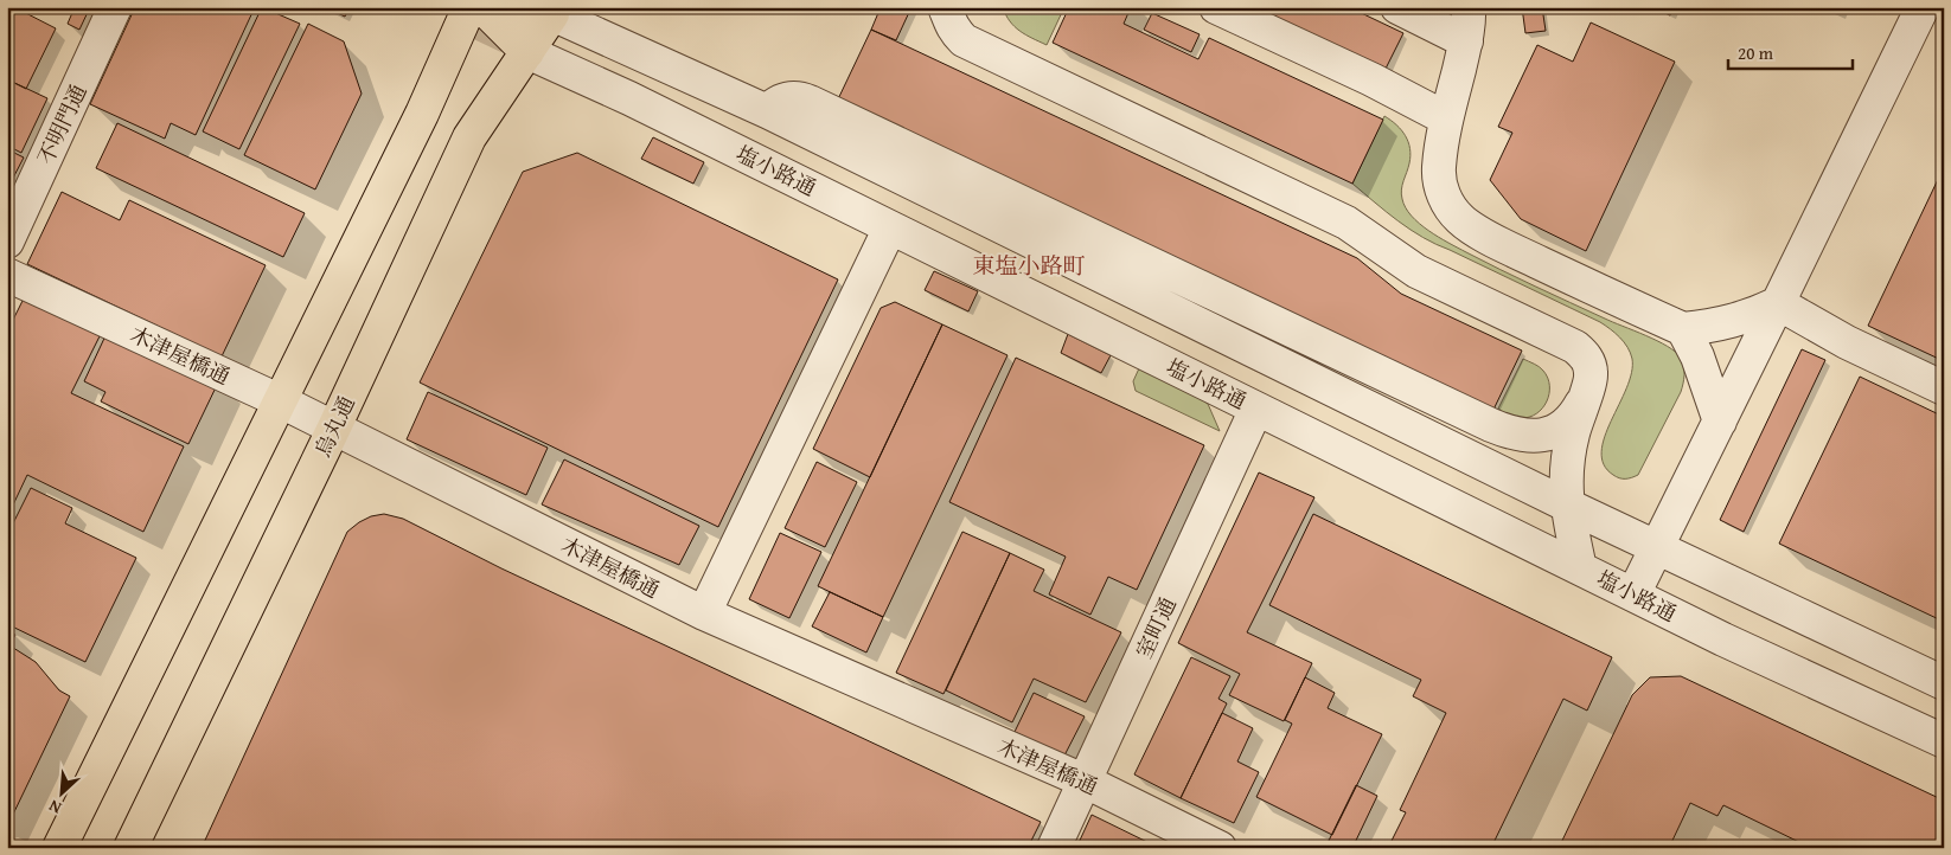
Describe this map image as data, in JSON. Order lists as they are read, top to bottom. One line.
{"streets":{"main road":["塩小路通","烏丸通"],"street":["不明門通","木津屋橋通","室町通"]},"crossings":[["塩小路通","烏丸通"],["塩小路通","室町通"],["木津屋橋通","烏丸通"],["木津屋橋通","室町通"]],"districts":["東塩小路町"],"scale_bar":"20 m","north":"bottom left"}
